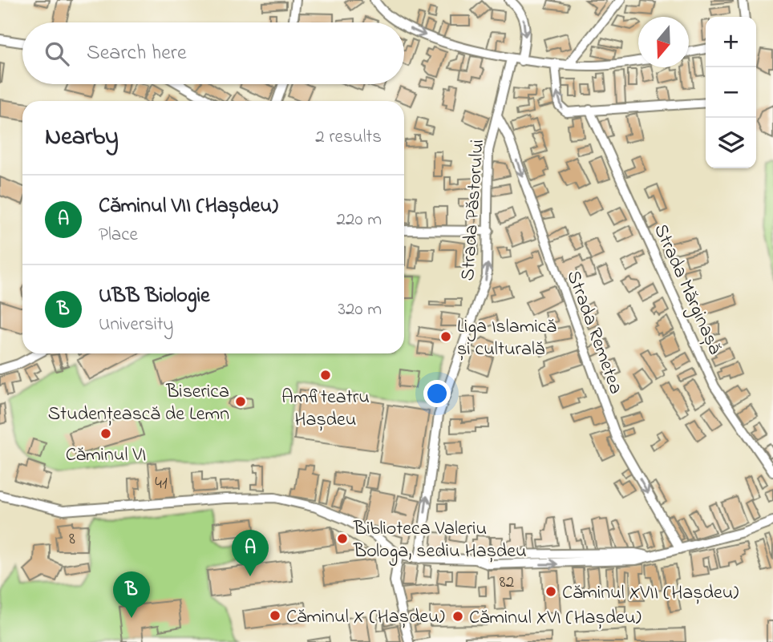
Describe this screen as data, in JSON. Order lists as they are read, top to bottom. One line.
{"streets":{"street":["Strada Păstorului","Strada Mărginașă","Strada Remetea"]},"crossings":[["Strada Păstorului","Strada Remetea"]],"one_way":["Strada Păstorului","Strada Remetea"],"places":["Liga Islamică și culturală","Amfiteatru Hașdeu","Biserica Studențească de Lemn","Căminul VI","Biblioteca Valeriu Bologa, sediu Hașdeu","Căminul XVII (Hașdeu)","Căminul X (Hașdeu)","Căminul XVI (Hașdeu)"],"house_numbers":["41","8","82"],"north":"bottom","page":{"map_buttons":["+","−"],"search":"Search here","heading":["Nearby","2 results"],"list":[{"mark":"A","name":"Căminul VII (Hașdeu)","note":"Place","value":"220 m"},{"mark":"B","name":"UBB Biologie","note":"University","value":"320 m"}],"pins":["A","B"]}}
